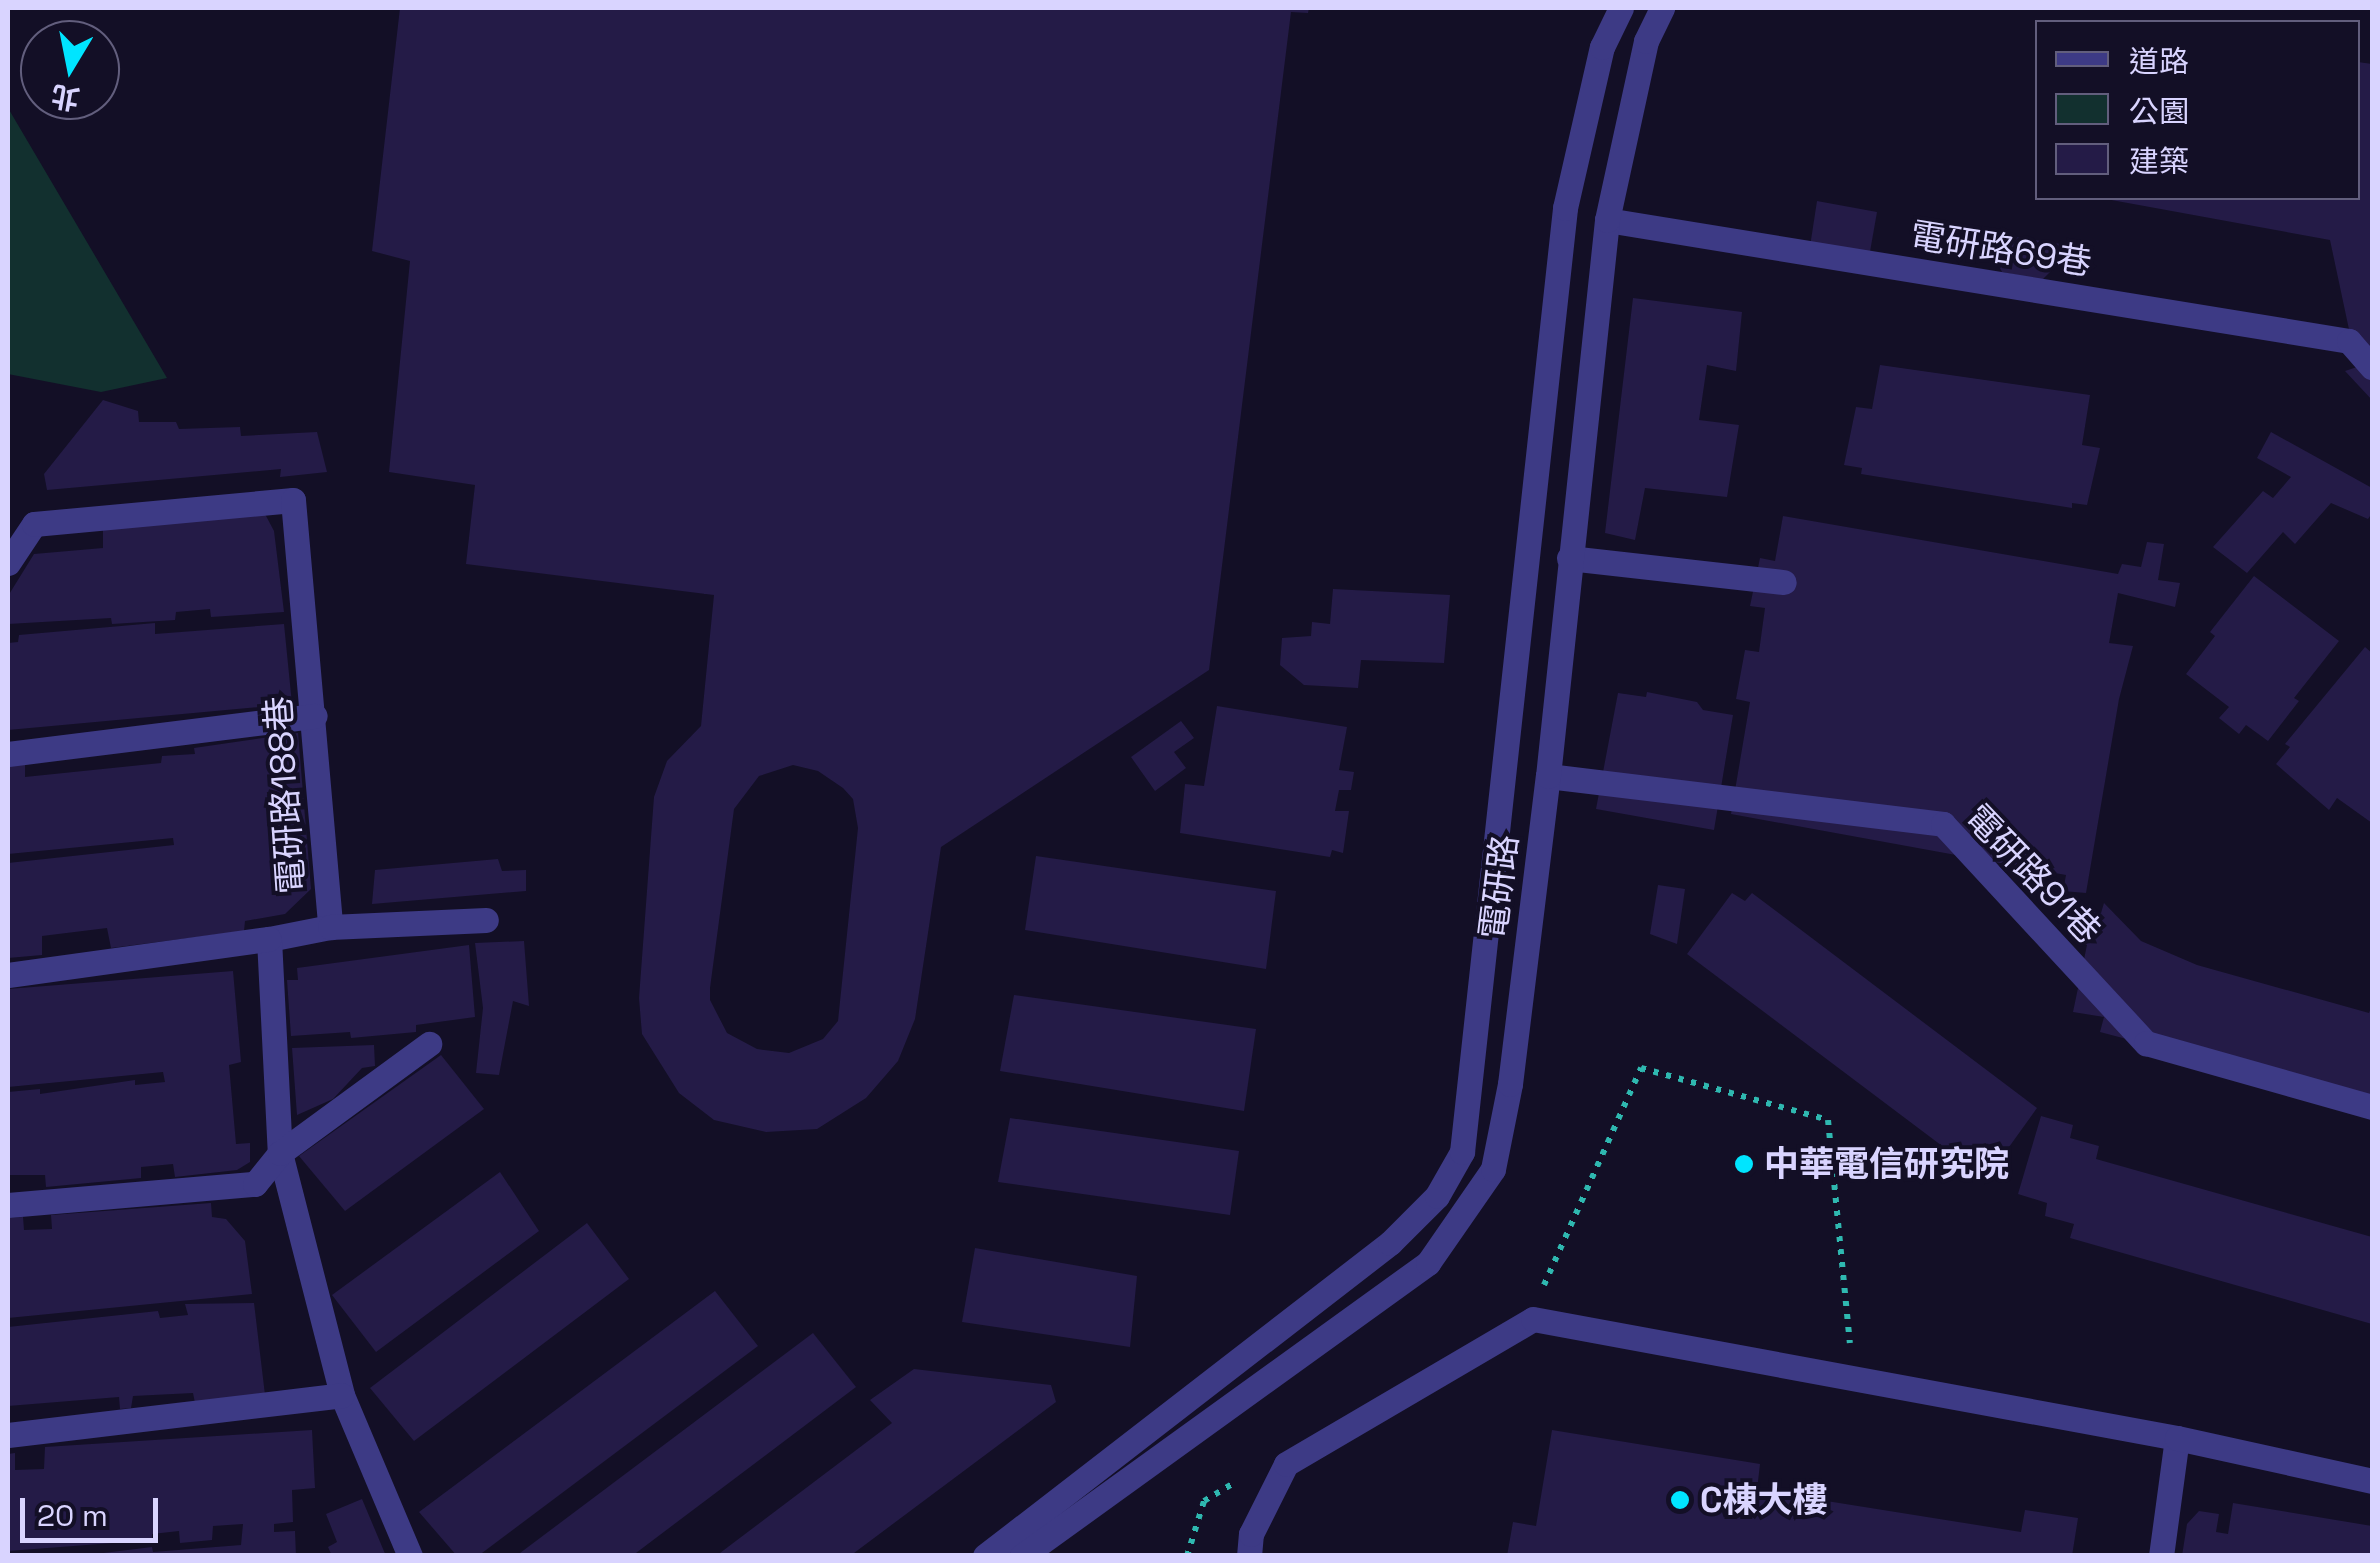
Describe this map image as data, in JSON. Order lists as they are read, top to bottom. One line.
{"streets":{"street":["電研路69巷","電研路188巷","電研路91巷","電研路"]},"crossings":[["電研路69巷","電研路"],["電研路91巷","電研路"]],"places":["中華電信研究院","C棟大樓"],"legend":["道路","公園","建築"],"scale_bar":"20 m","north":"bottom"}
